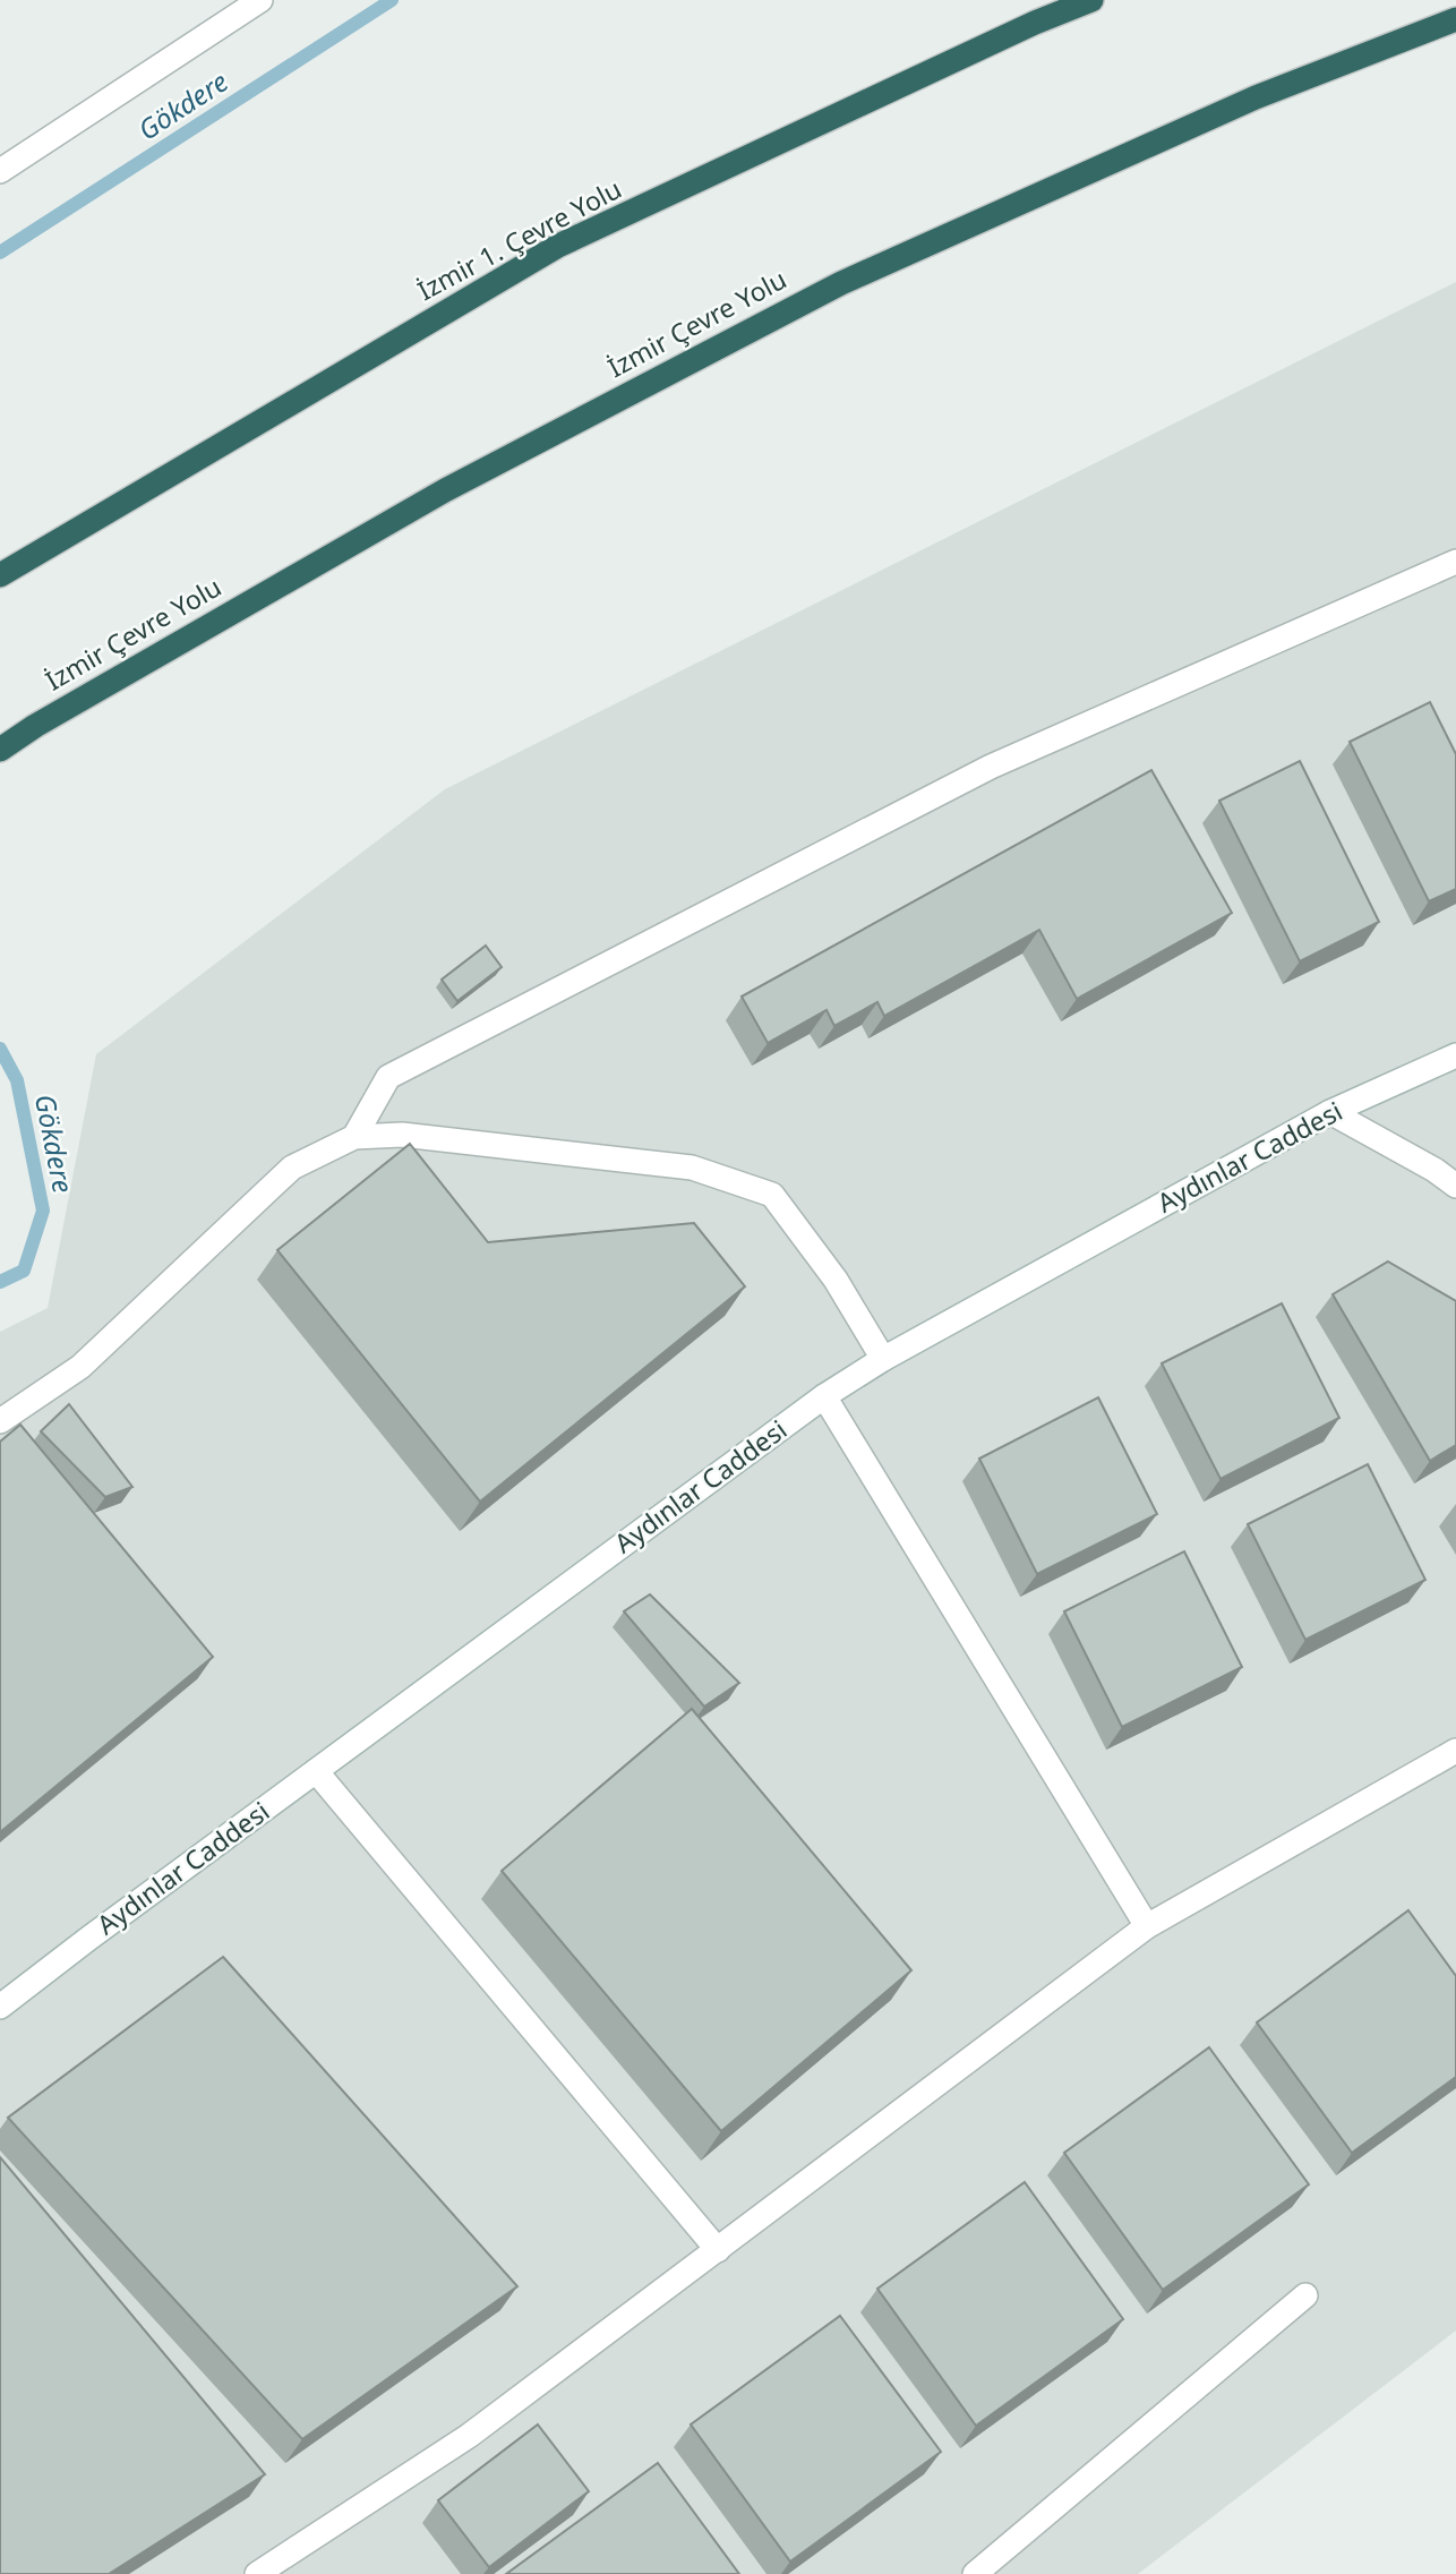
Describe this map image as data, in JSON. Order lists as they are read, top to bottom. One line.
{"streets":{"highway":["İzmir 1. Çevre Yolu","İzmir Çevre Yolu"],"street":["Aydınlar Caddesi"]},"water":["Gökdere"]}
